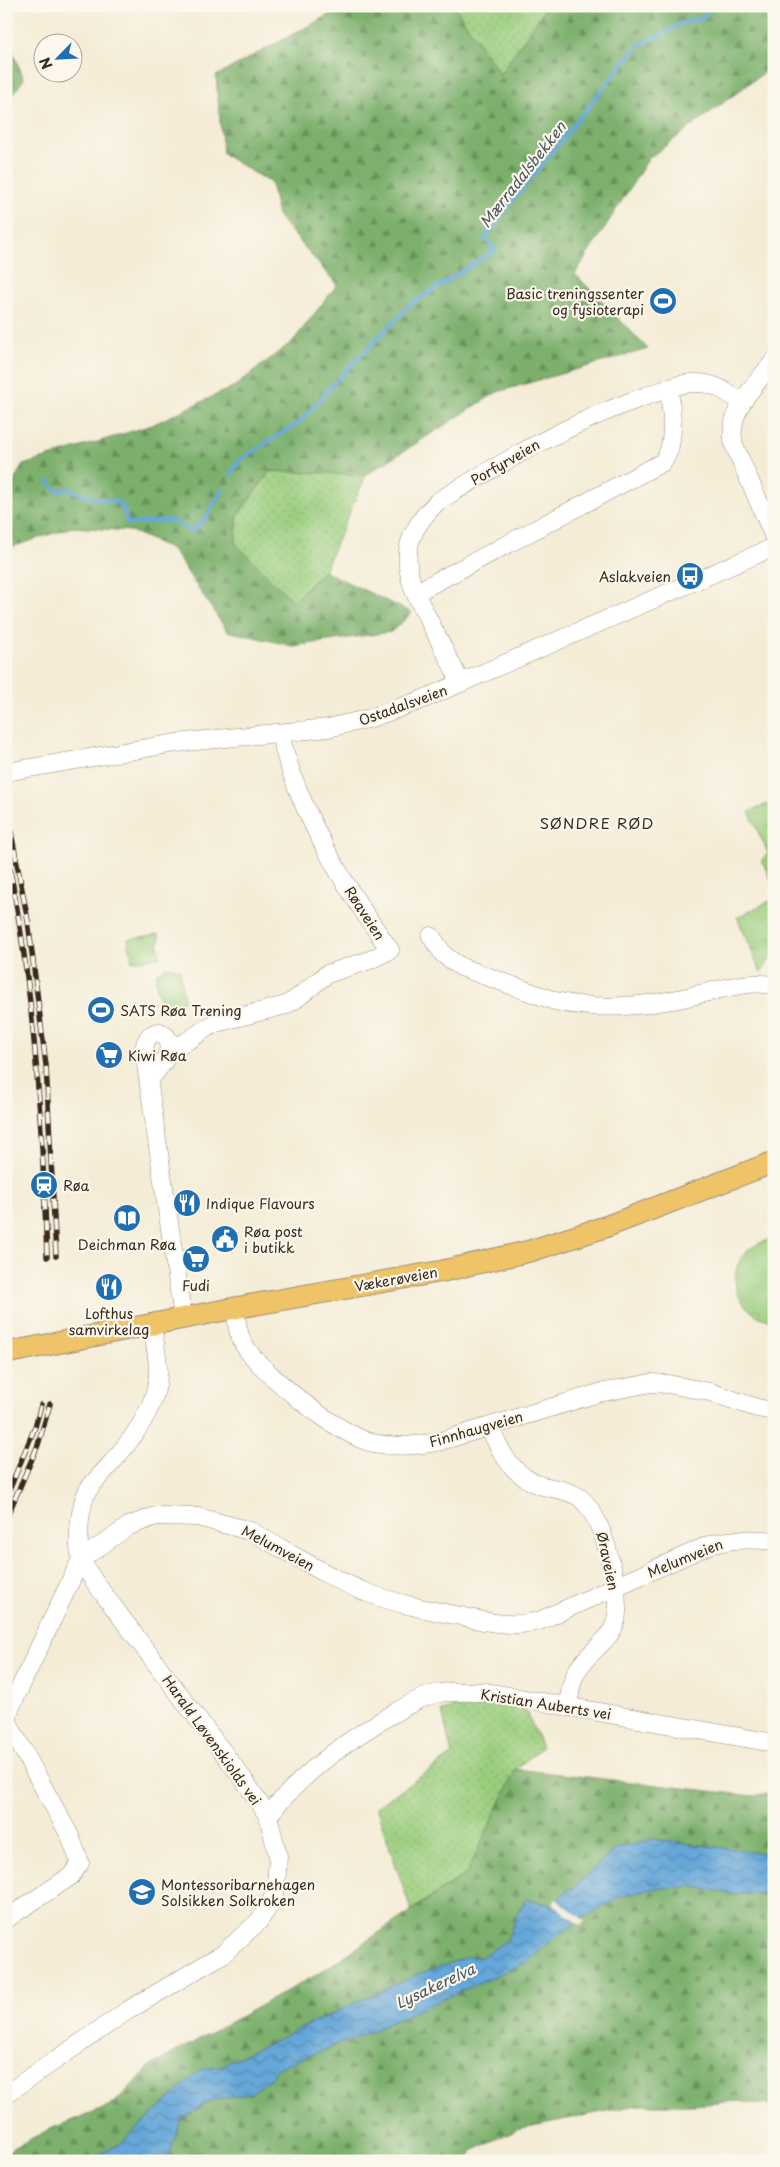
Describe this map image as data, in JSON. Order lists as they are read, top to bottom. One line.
{"streets":{"main road":["Vækerøveien"],"street":["Porfyrveien","Ostadalsveien","Røaveien","Finnhaugveien","Melumveien","Øraveien","Kristian Auberts vei","Harald Løvenskiolds vei"]},"crossings":[["Porfyrveien","Ostadalsveien"],["Ostadalsveien","Røaveien"],["Vækerøveien","Finnhaugveien"],["Vækerøveien","Harald Løvenskiolds vei"],["Finnhaugveien","Øraveien"],["Melumveien","Øraveien"],["Melumveien","Harald Løvenskiolds vei"],["Øraveien","Kristian Auberts vei"],["Kristian Auberts vei","Harald Løvenskiolds vei"]],"districts":["SØNDRE RØD"],"water":["Mærradalsbekken","Lysakerelva"],"places":{"sports":["Basic treningssenter og fysioterapi","SATS Røa Trening"],"bus stop":["Aslakveien"],"supermarket":["Kiwi Røa","Fudi"],"station":["Røa"],"restaurant":["Indique Flavours","Lofthus samvirkelag"],"library":["Deichman Røa"],"public building":["Røa post i butikk"],"school or university":["Montessoribarnehagen Solsikken Solkroken"]},"north":"bottom left"}
